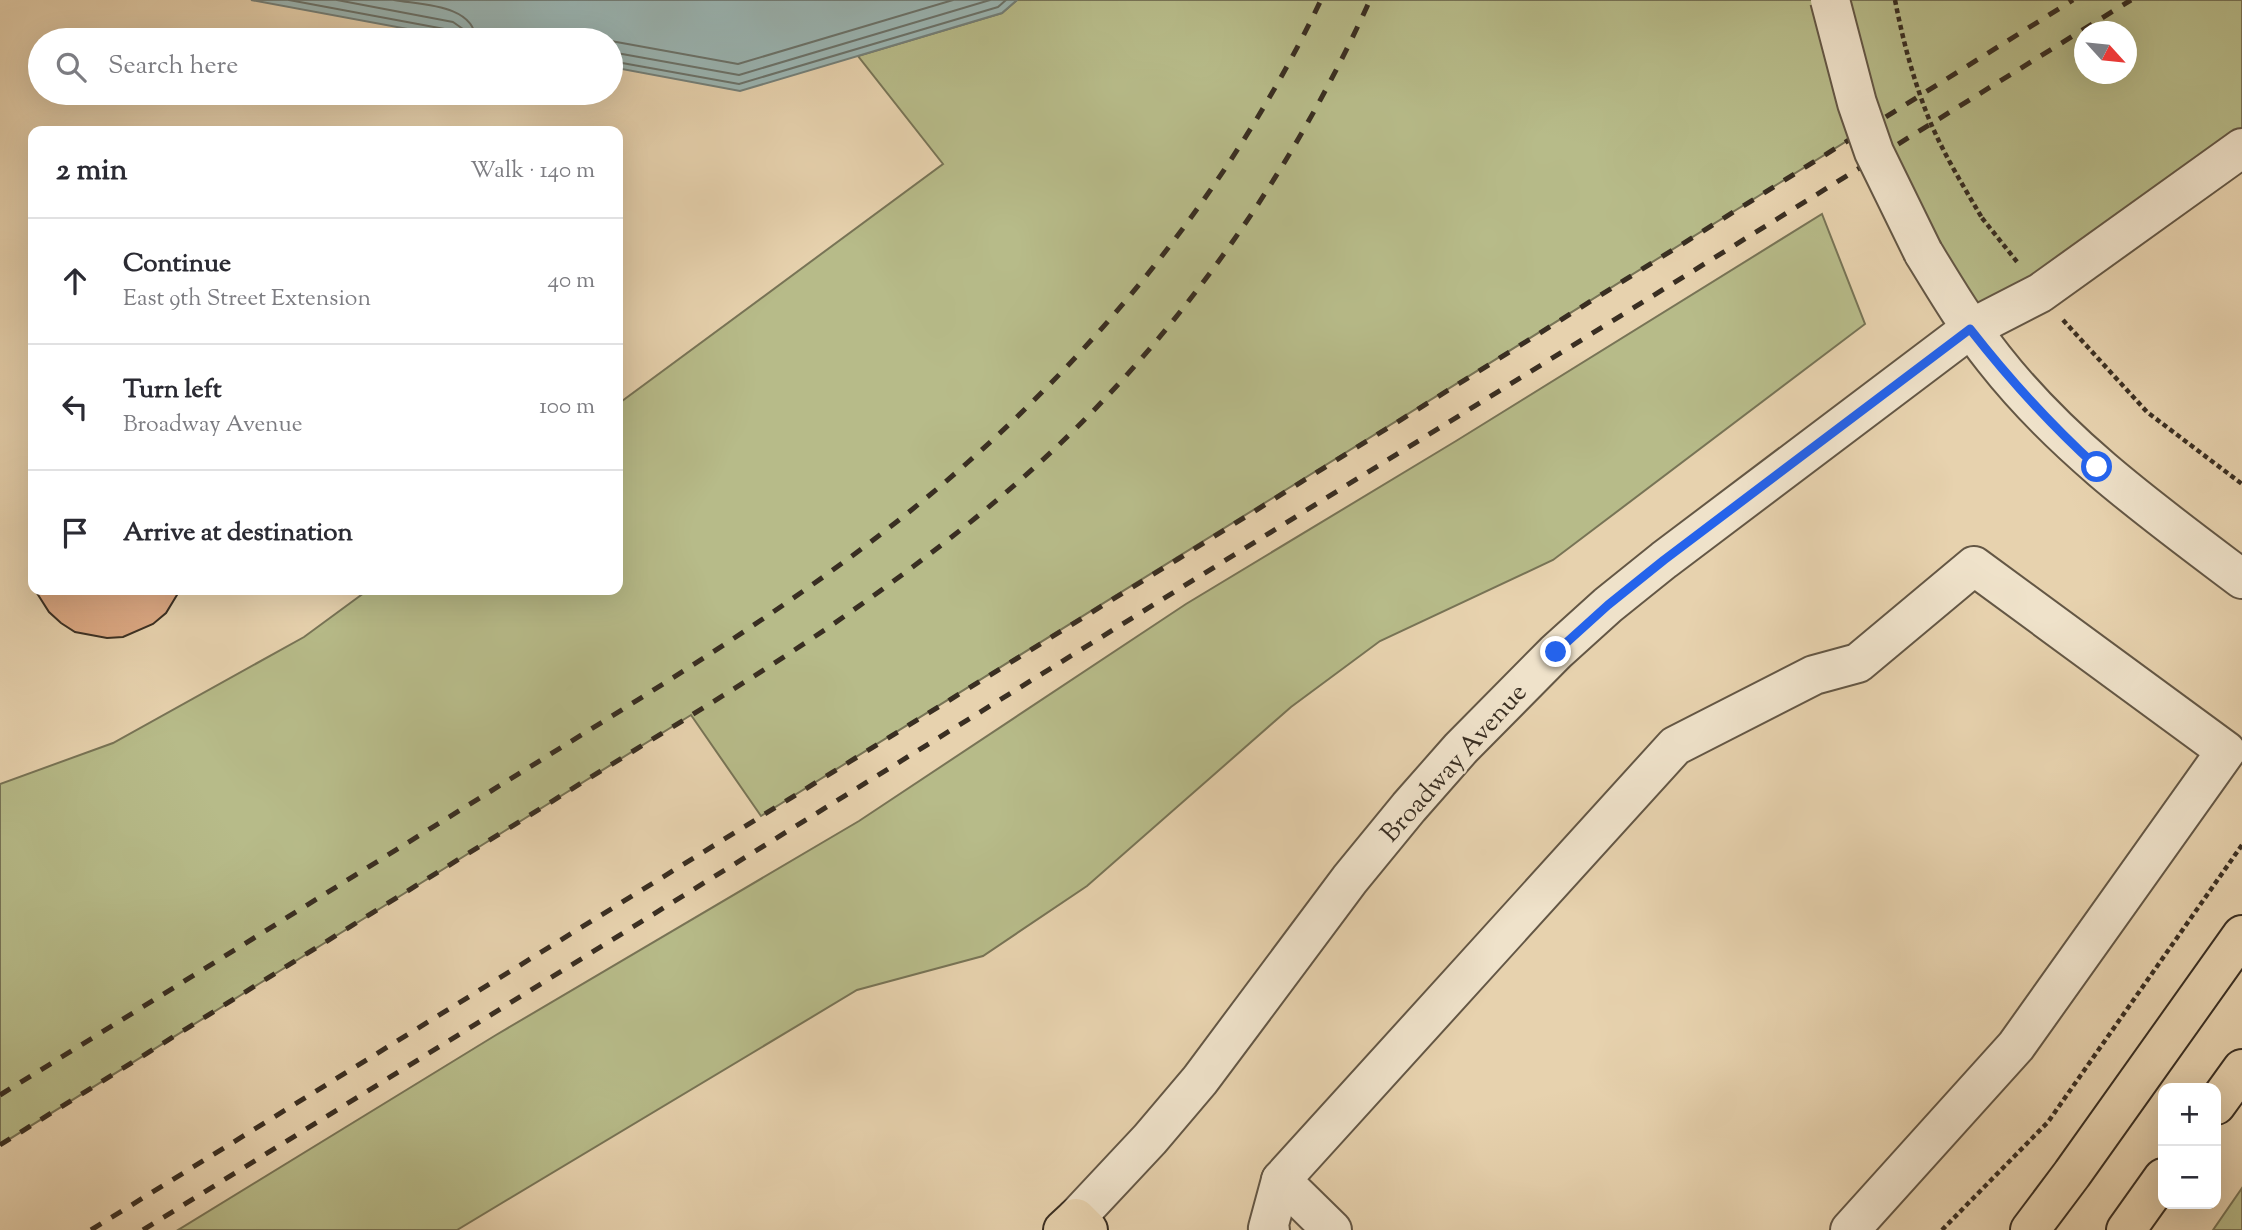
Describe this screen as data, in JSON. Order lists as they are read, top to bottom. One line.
{"streets":{"street":["Broadway Avenue"]},"north":"bottom right","page":{"search":"Search here","heading":["2 min","Walk · 140 m"],"list":[["Continue","East 9th Street Extension","40 m"],["Turn left","Broadway Avenue","100 m"],"Arrive at destination"],"map_buttons":["+","−"]}}
